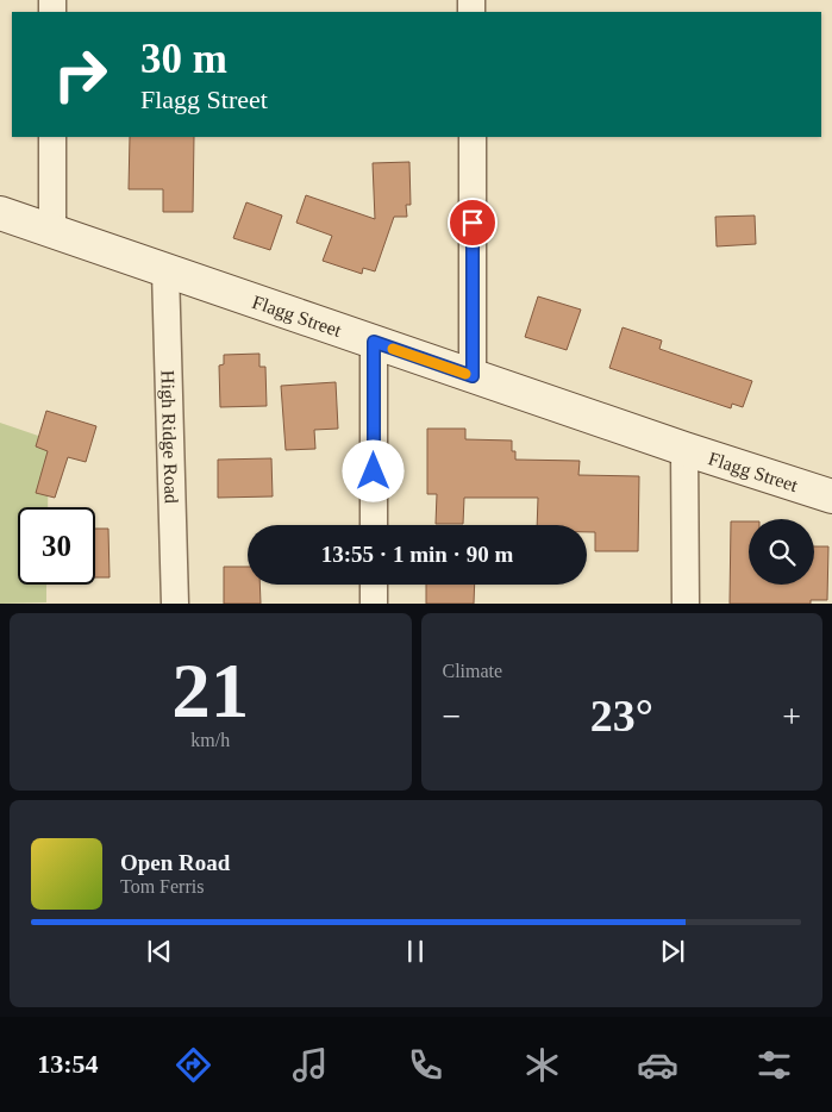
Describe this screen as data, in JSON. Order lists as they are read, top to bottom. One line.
{"streets":{"street":["Flagg Street","High Ridge Road"]},"crossings":[["Flagg Street","High Ridge Road"]],"page":{"turn":["30 m","Flagg Street"],"limit":"30","trip":"13:55 · 1 min · 90 m","tile":[["21","km/h"],"Climate"],"heat":["−","23°","+"],"song":["Open Road","Tom Ferris"],"tabs":"13:54"}}
